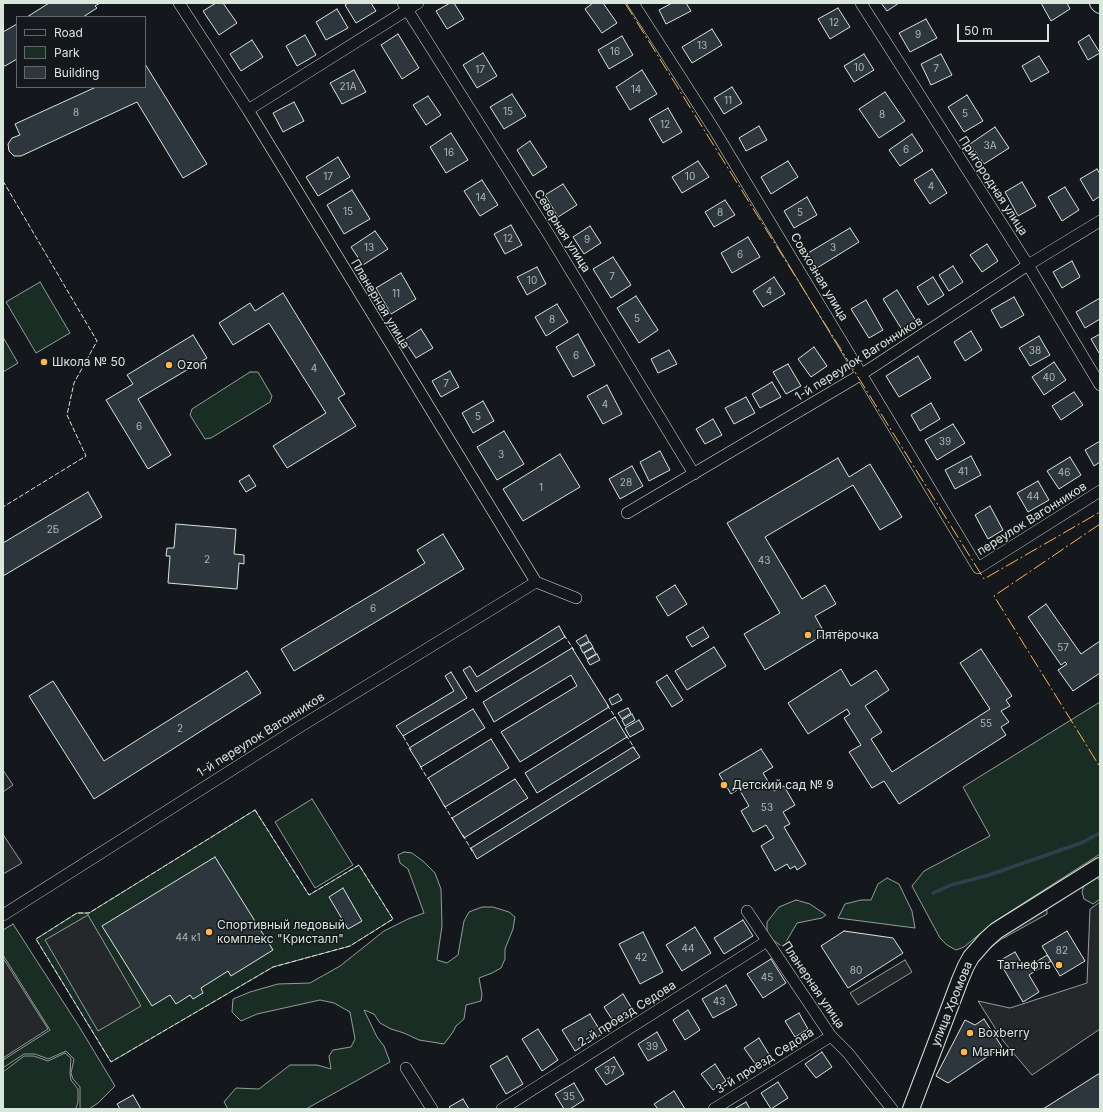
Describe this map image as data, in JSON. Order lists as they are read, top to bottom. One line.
{"streets":{"main road":["улица Хромова"],"street":["Пригородная улица","Северная улица","Совхозная улица","Планерная улица","1-й переулок Вагонников","переулок Вагонников","2-й проезд Седова","3-й проезд Седова"]},"crossings":[["Пригородная улица","1-й переулок Вагонников"],["Северная улица","1-й переулок Вагонников"],["Совхозная улица","1-й переулок Вагонников"],["Совхозная улица","переулок Вагонников"],["Планерная улица","1-й переулок Вагонников"],["Планерная улица","2-й проезд Седова"],["Планерная улица","3-й проезд Седова"]],"places":["Школа № 50","Ozon","Пятёрочка","Детский сад № 9","Спортивный ледовый комплекс \"Кристалл\"","Татнефть","Boxberry","Магнит"],"house_numbers":["12","9","13","16","10","7","17","21А","14","11","15","8","5","8","12","3А","6","16","17","10","4","14","15","8","5","12","9","13","3","6","7","10","4","11","5","8","38","6","4","40","7","4","5","6","39","3","41","46","28","1","44","2Б","2","43","6","57","55","2","53","44 к1","44","82","42","80","45","43","39","37","35"],"legend":["Road","Park","Building"],"scale_bar":"50 m"}
